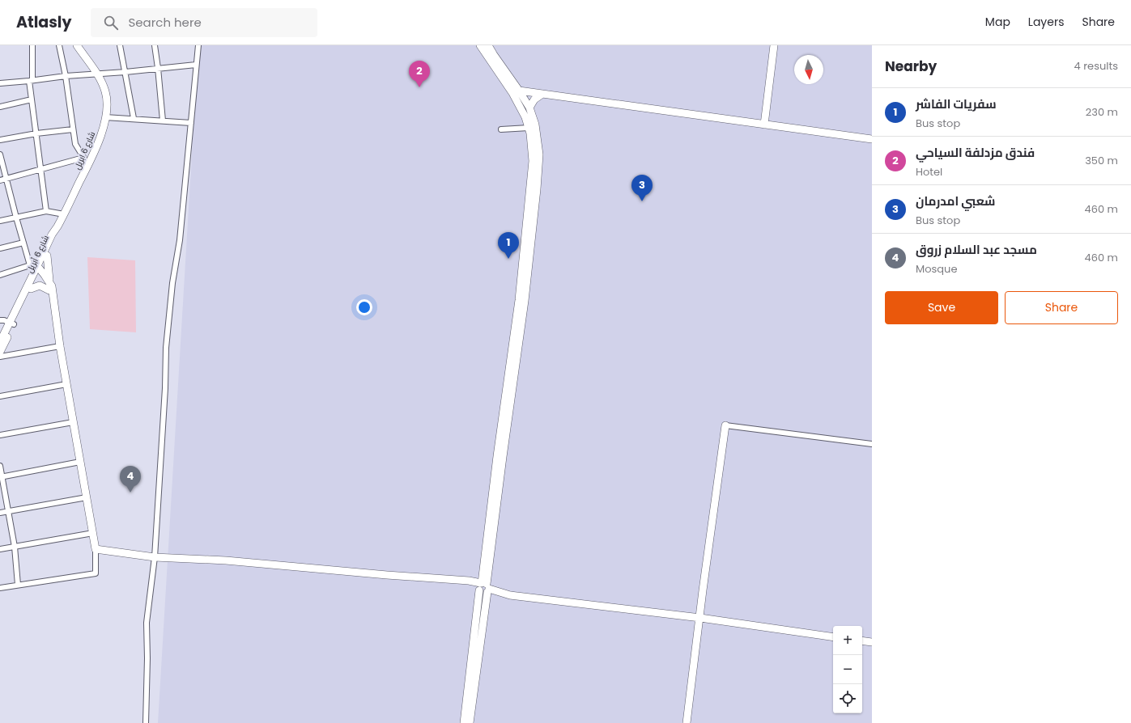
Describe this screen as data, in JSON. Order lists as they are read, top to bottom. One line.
{"streets":{"street":["شارع 6 ابريل","شارع 6 أبريل"]},"crossings":[["شارع 6 ابريل","شارع 6 أبريل"]],"north":"bottom","page":{"header":"Atlasly","search":"Search here","nav":["Map","Layers","Share"],"heading":["Nearby","4 results"],"pins":["2","3","1","4"],"list":[{"mark":"1","name":"سفريات الفاشر","note":"Bus stop","value":"230 m"},{"mark":"2","name":"فندق مزدلفة السياحي","note":"Hotel","value":"350 m"},{"mark":"3","name":"شعبي امدرمان","note":"Bus stop","value":"460 m"},{"mark":"4","name":"مسجد عبد السلام زروق","note":"Mosque","value":"460 m"}],"buttons":["Save","Share"],"map_buttons":["+","−"]}}
